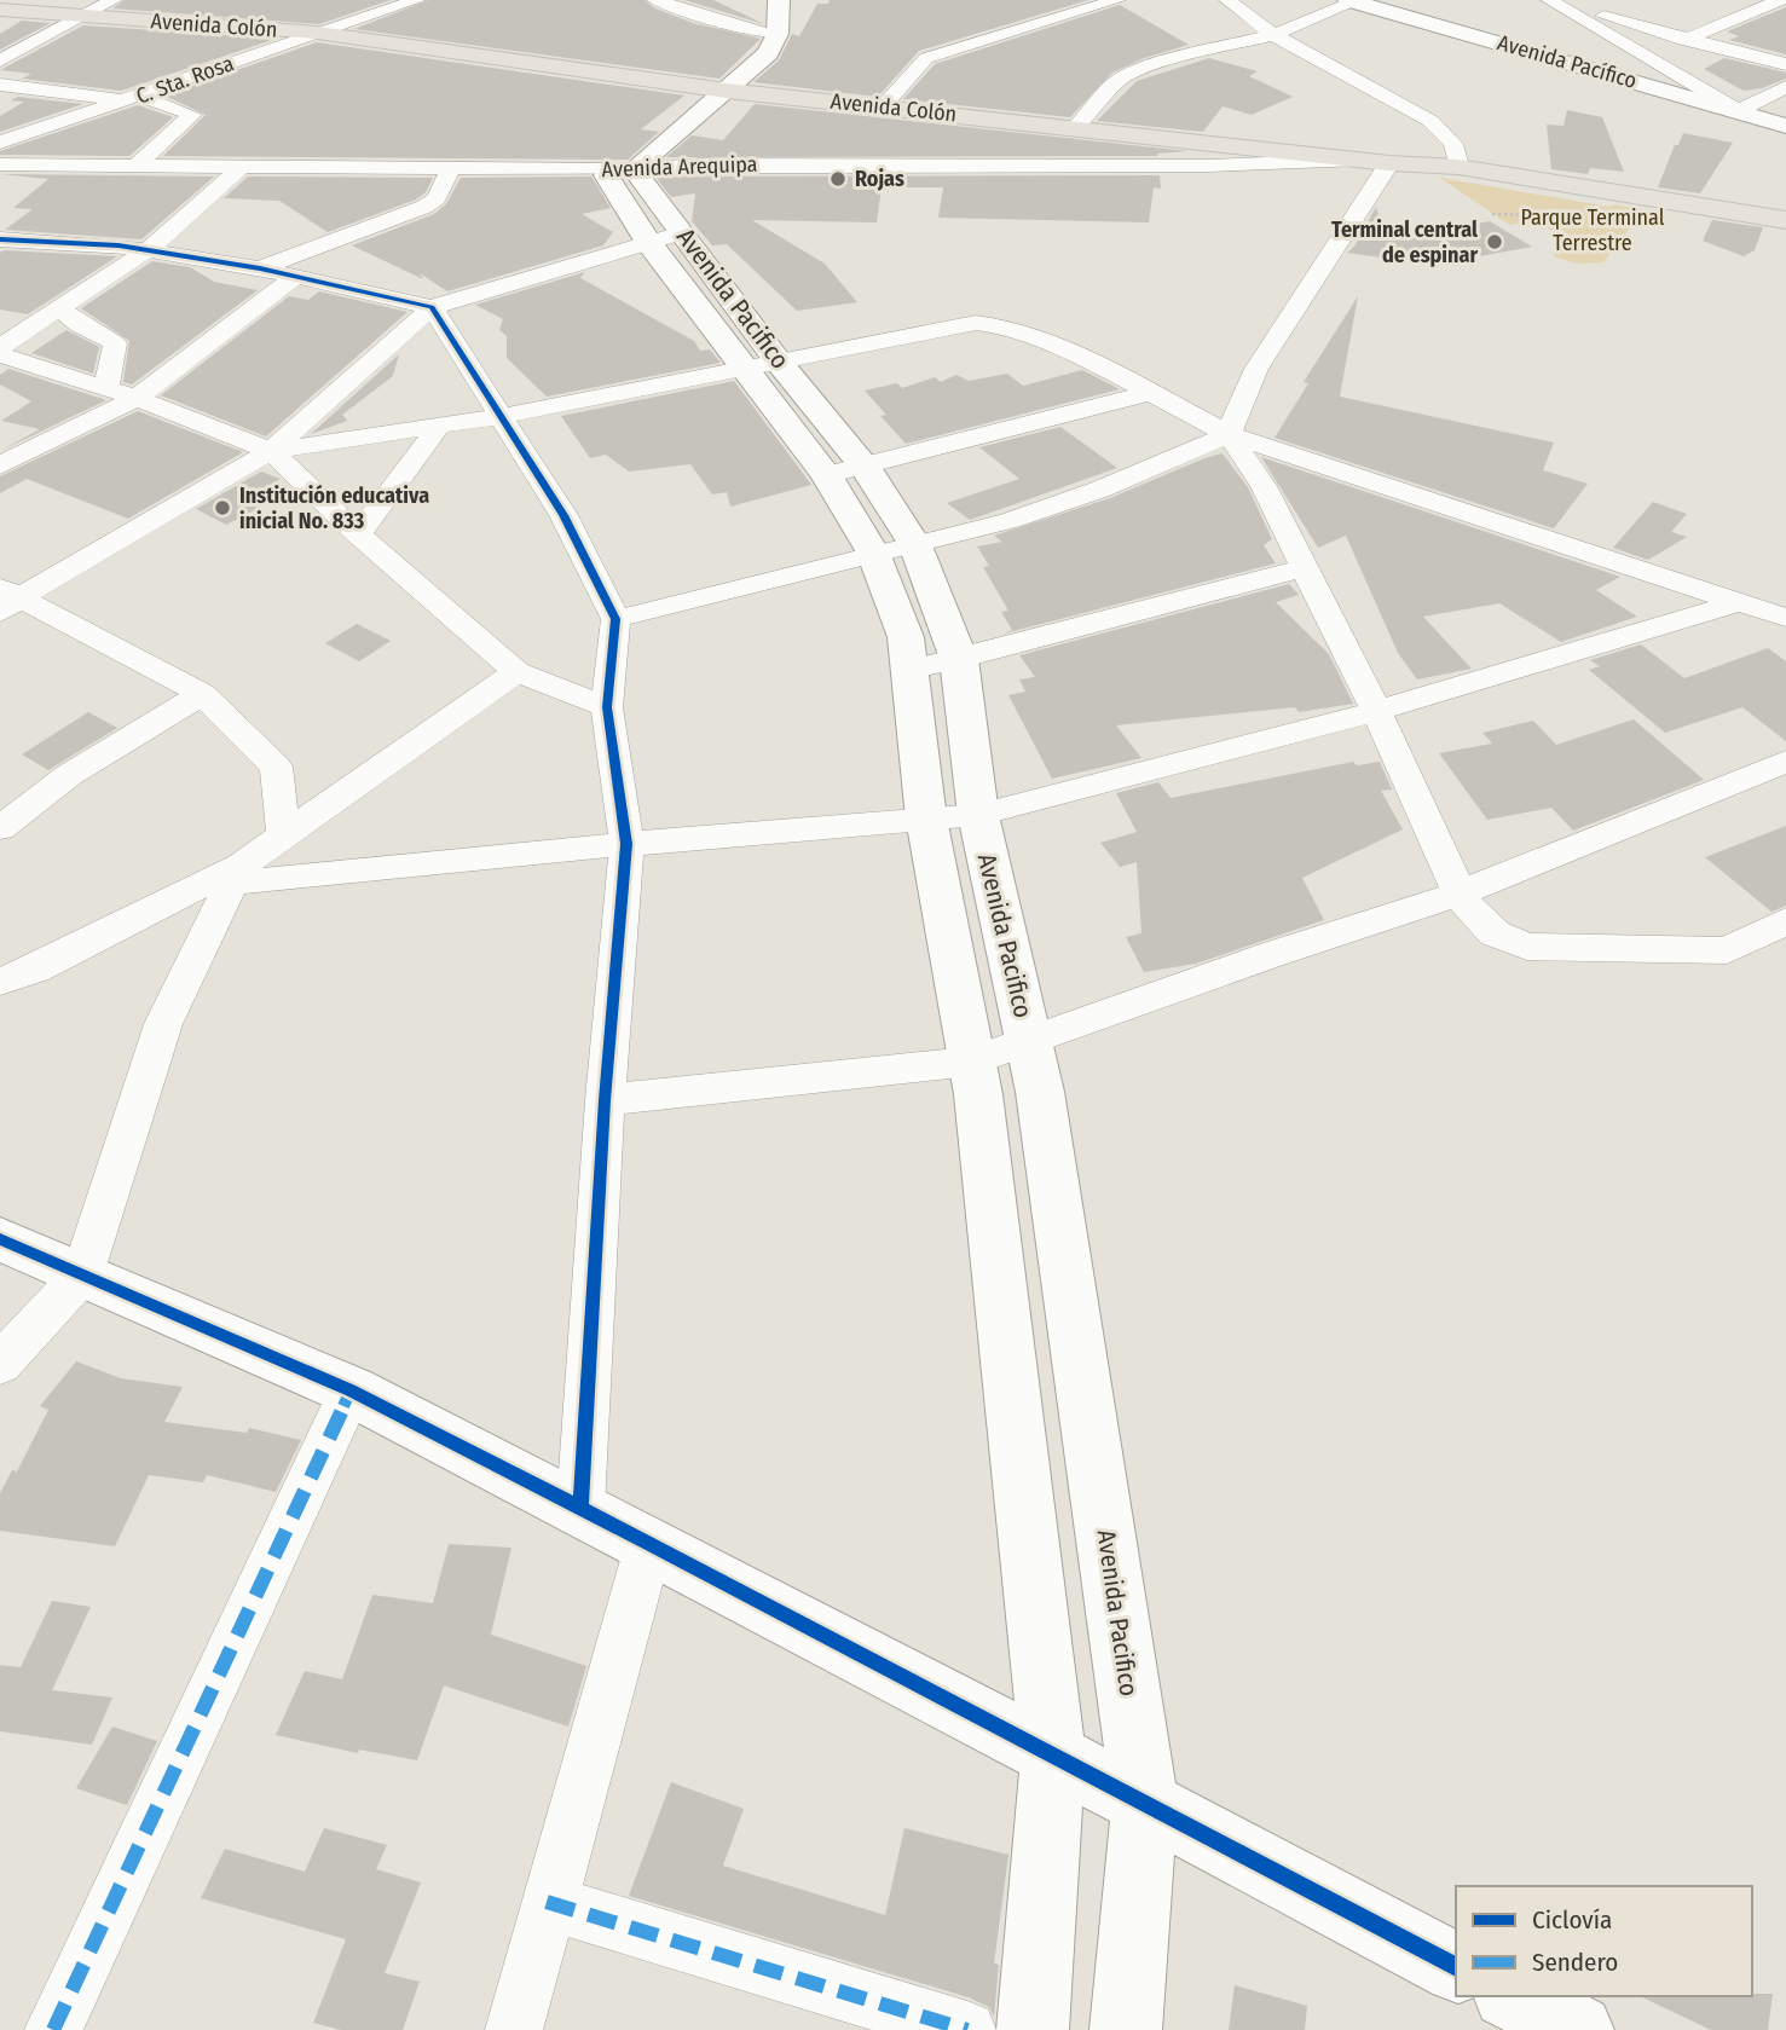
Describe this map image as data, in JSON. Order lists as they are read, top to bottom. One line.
{"streets":{"main road":["Avenida Colón","Avenida Pacífico","Avenida Pacifico"],"street":["C. Sta. Rosa","Avenida Arequipa"]},"crossings":[["Avenida Colón","C. Sta. Rosa"],["Avenida Colón","Avenida Arequipa"],["Avenida Arequipa","Avenida Pacifico"]],"parks":["Parque Terminal Terrestre"],"places":["Rojas","Terminal central de espinar","Institución educativa inicial No. 833"],"legend":["Ciclovía","Sendero"]}
